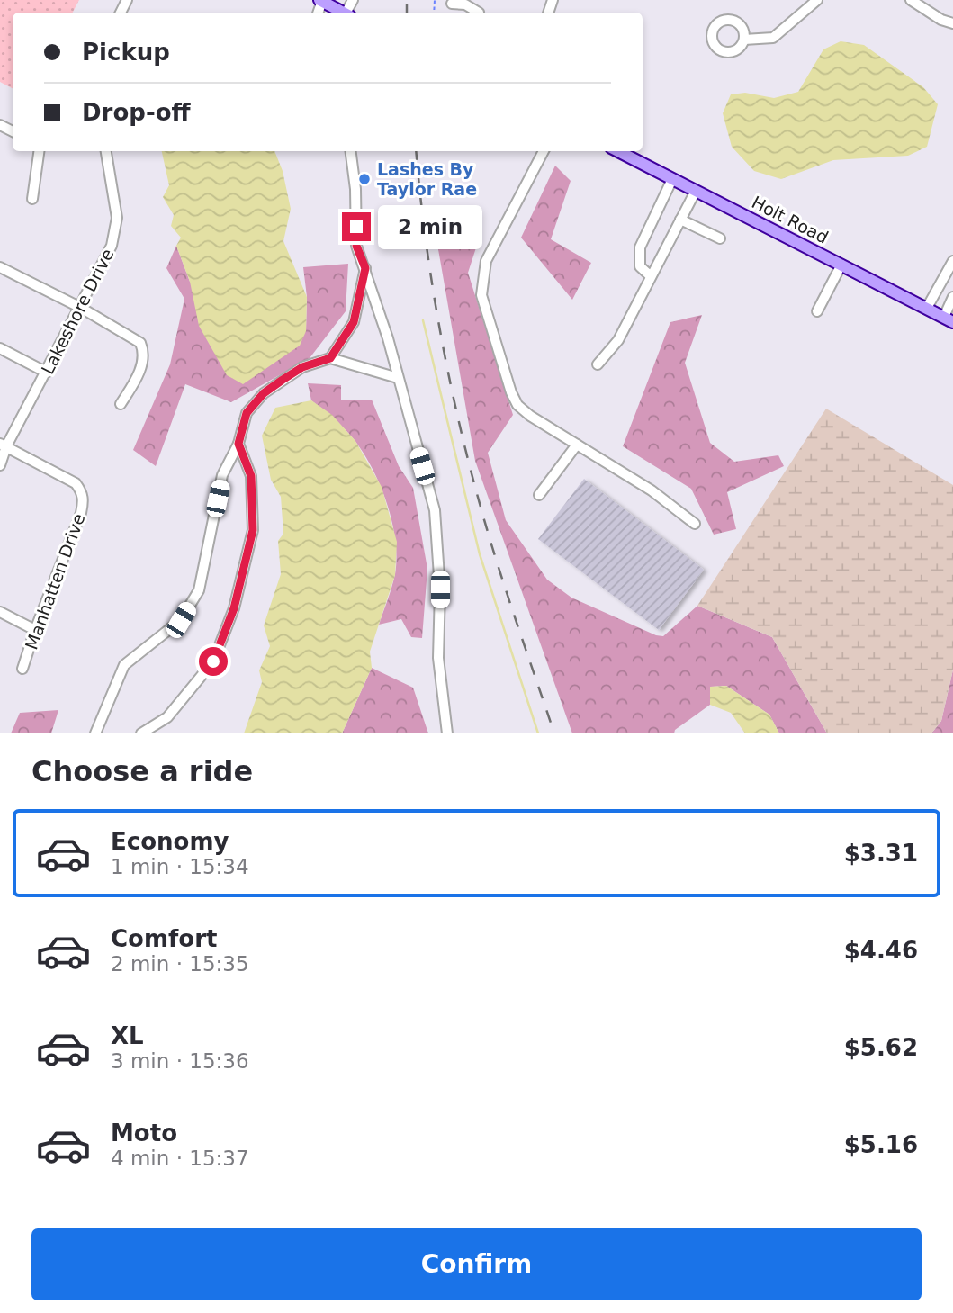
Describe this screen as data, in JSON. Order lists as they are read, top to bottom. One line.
{"streets":{"main road":["Holt Road"],"street":["Lakeshore Drive","Manhatten Drive"]},"crossings":[["Lakeshore Drive","Manhatten Drive"]],"places":["Lashes By Taylor Rae"],"page":{"banner":["Pickup","Drop-off"],"bubble":"2 min","heading":"Choose a ride","list":[{"name":"Economy","note":"1 min · 15:34","value":"$3.31"},{"name":"Comfort","note":"2 min · 15:35","value":"$4.46"},{"name":"XL","note":"3 min · 15:36","value":"$5.62"},{"name":"Moto","note":"4 min · 15:37","value":"$5.16"}],"buttons":"Confirm"}}
